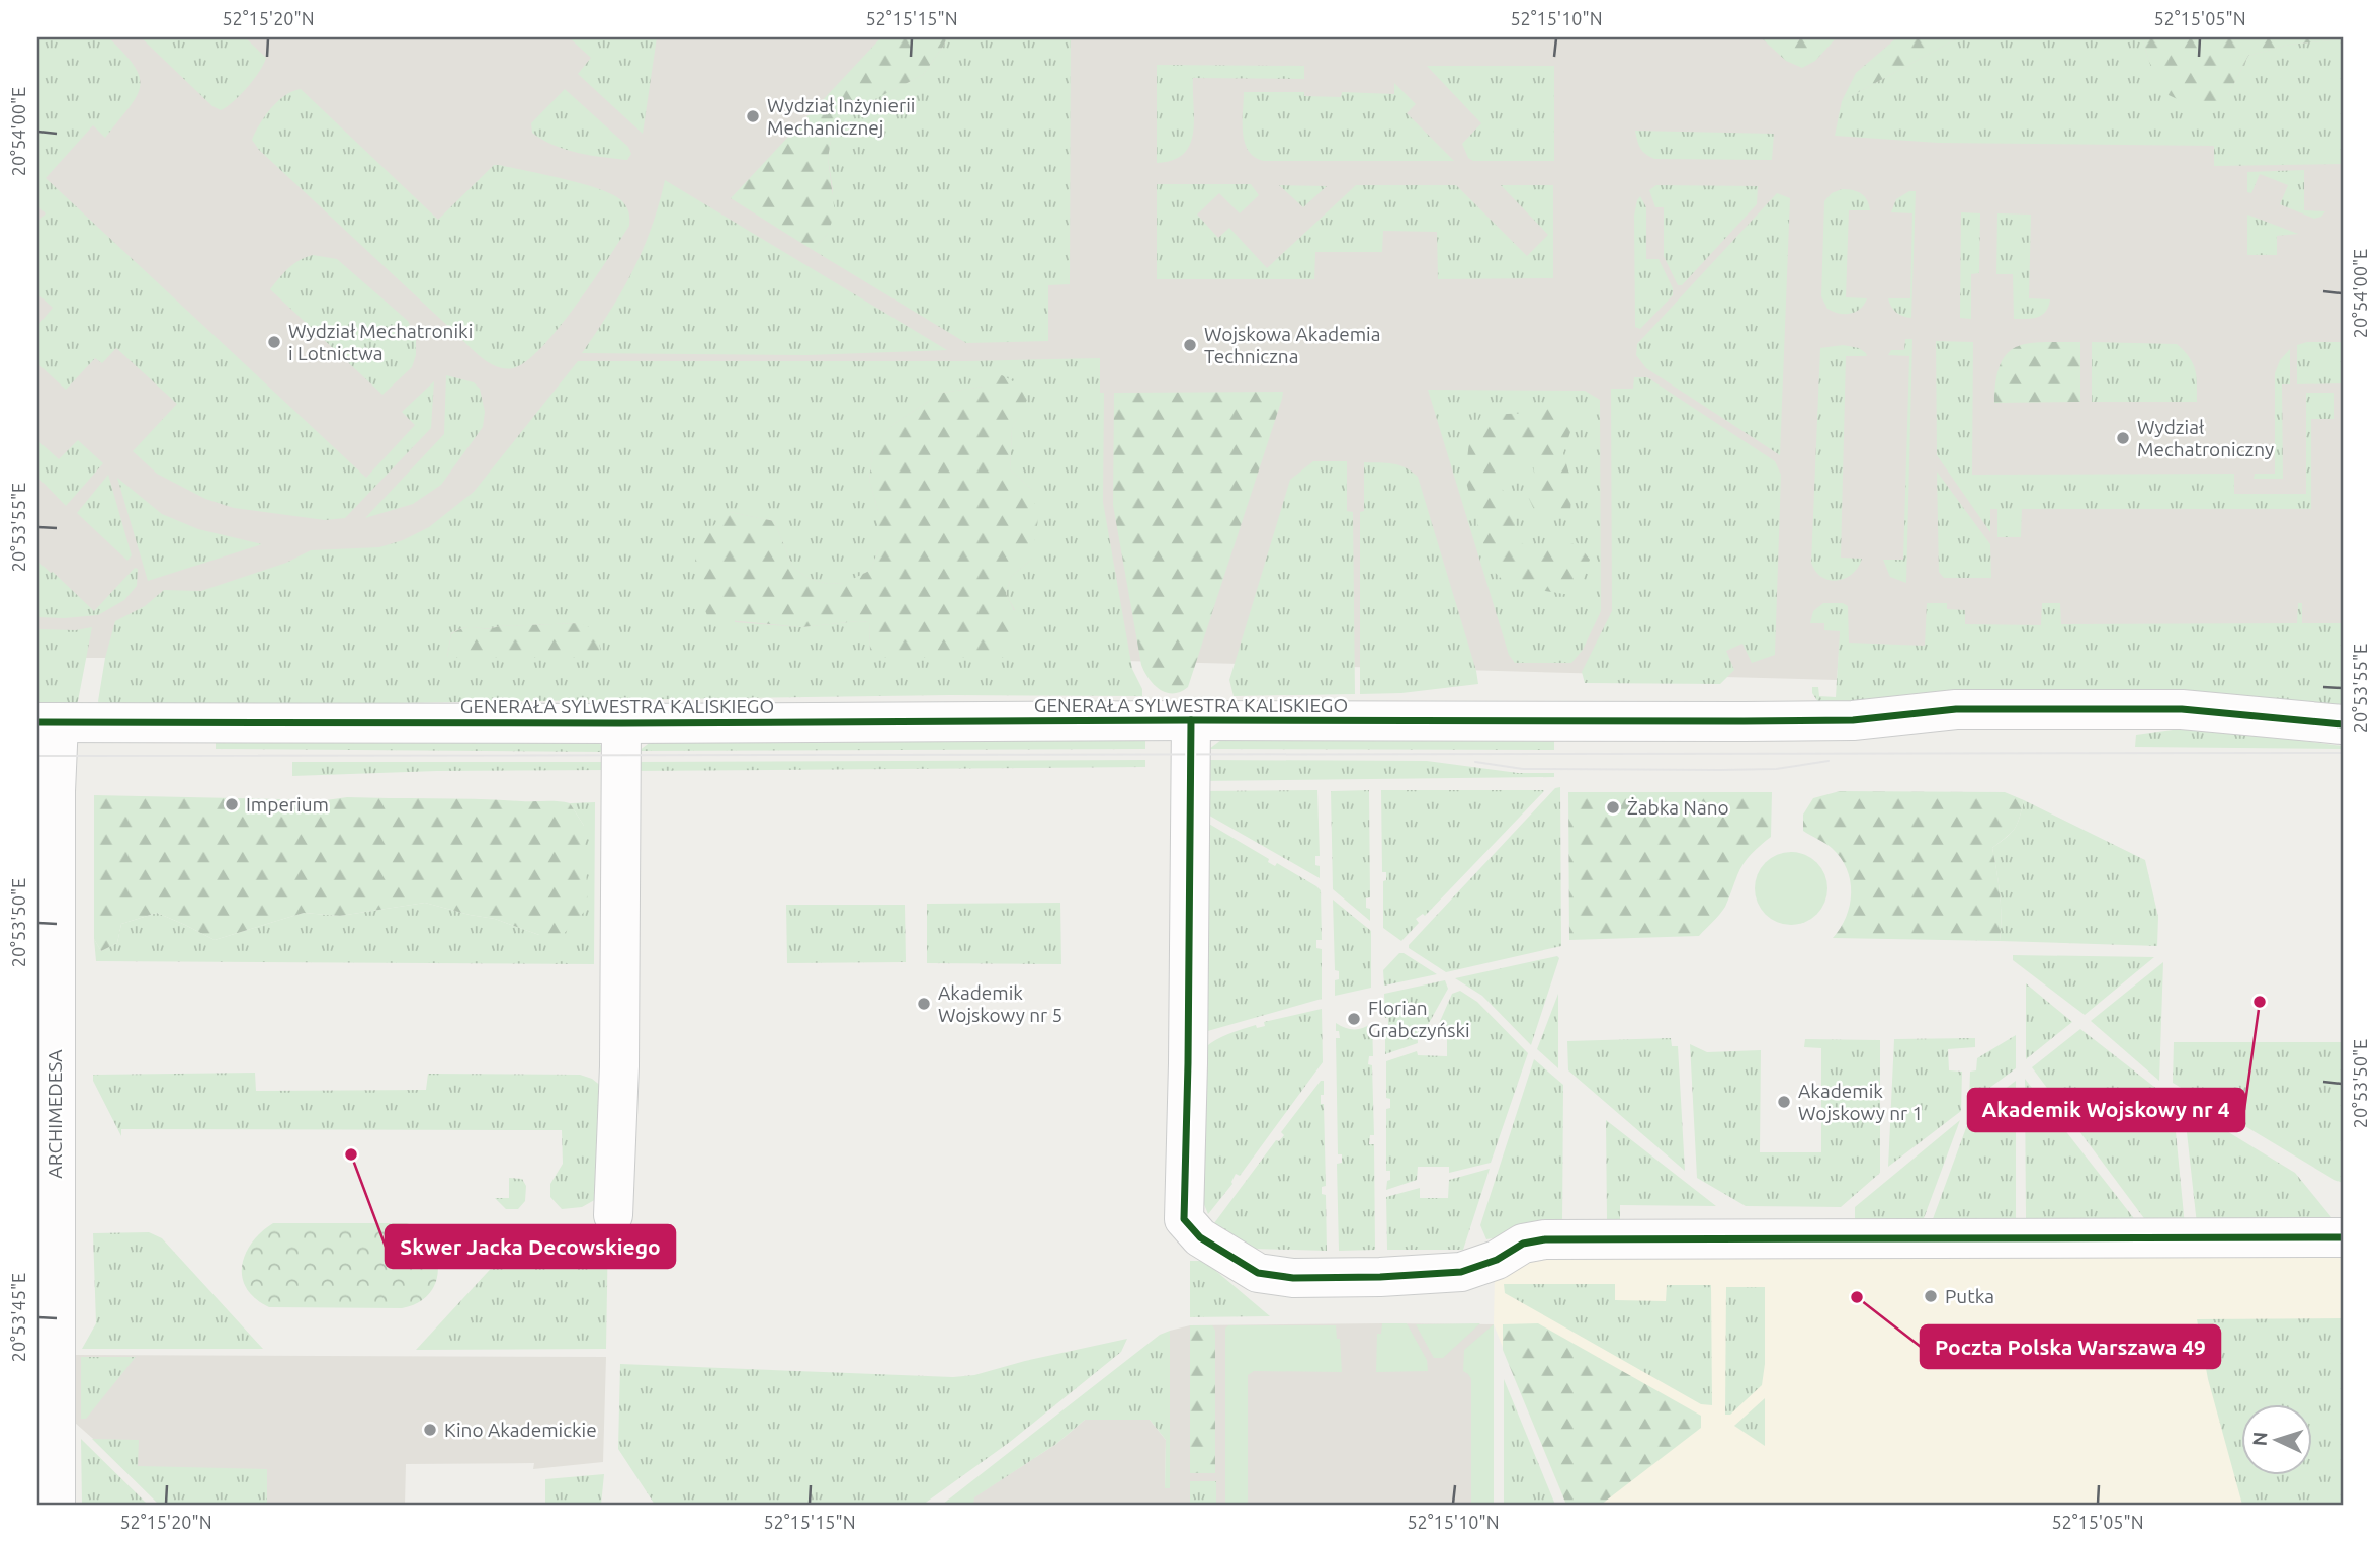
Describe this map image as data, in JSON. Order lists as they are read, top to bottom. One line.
{"streets":{"street":["GENERAŁA SYLWESTRA KALISKIEGO","ARCHIMEDESA"]},"crossings":[["GENERAŁA SYLWESTRA KALISKIEGO","ARCHIMEDESA"]],"places":["Wydział Inżynierii Mechanicznej","Wydział Mechatroniki i Lotnictwa","Wojskowa Akademia Techniczna","Wydział Mechatroniczny","Imperium","Żabka Nano","Akademik Wojskowy nr 4","Akademik Wojskowy nr 5","Florian Grabczyński","Akademik Wojskowy nr 1","Skwer Jacka Decowskiego","Putka","Poczta Polska Warszawa 49","Kino Akademickie"],"north":"left","coordinates":["52°15'20\"N","52°15'15\"N","52°15'10\"N","52°15'05\"N","20°54'00\"E","20°53'55\"E","20°53'50\"E","20°53'45\"E"]}
